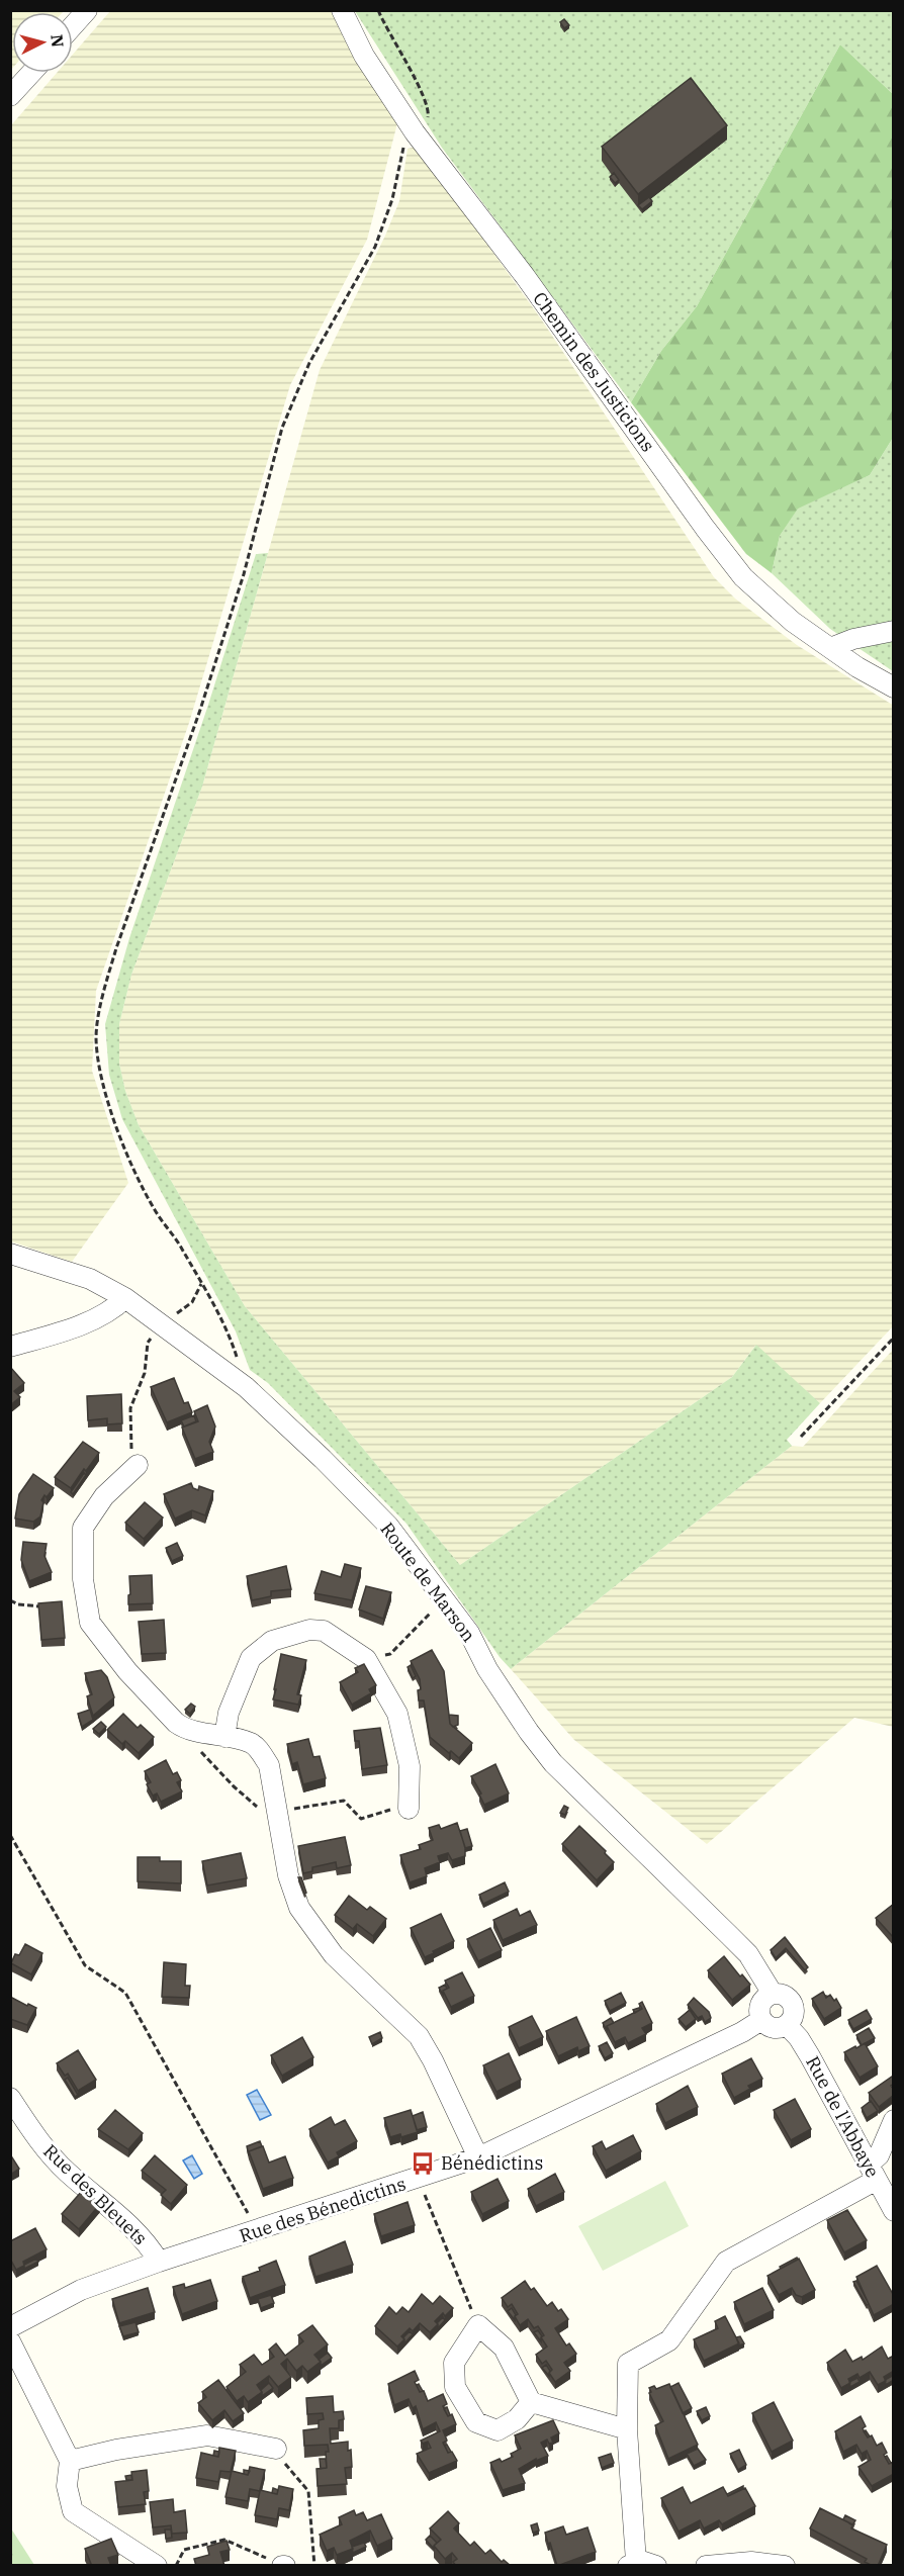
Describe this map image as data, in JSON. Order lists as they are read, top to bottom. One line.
{"streets":{"street":["Chemin des Justicions","Route de Marson","Rue de l'Abbaye","Rue des Bleuets","Rue des Bénedictins"]},"crossings":[["Route de Marson","Rue de l'Abbaye"],["Route de Marson","Rue des Bénedictins"],["Rue de l'Abbaye","Rue des Bénedictins"],["Rue des Bleuets","Rue des Bénedictins"]],"places":{"bus stop":["Bénédictins"]},"north":"right"}
